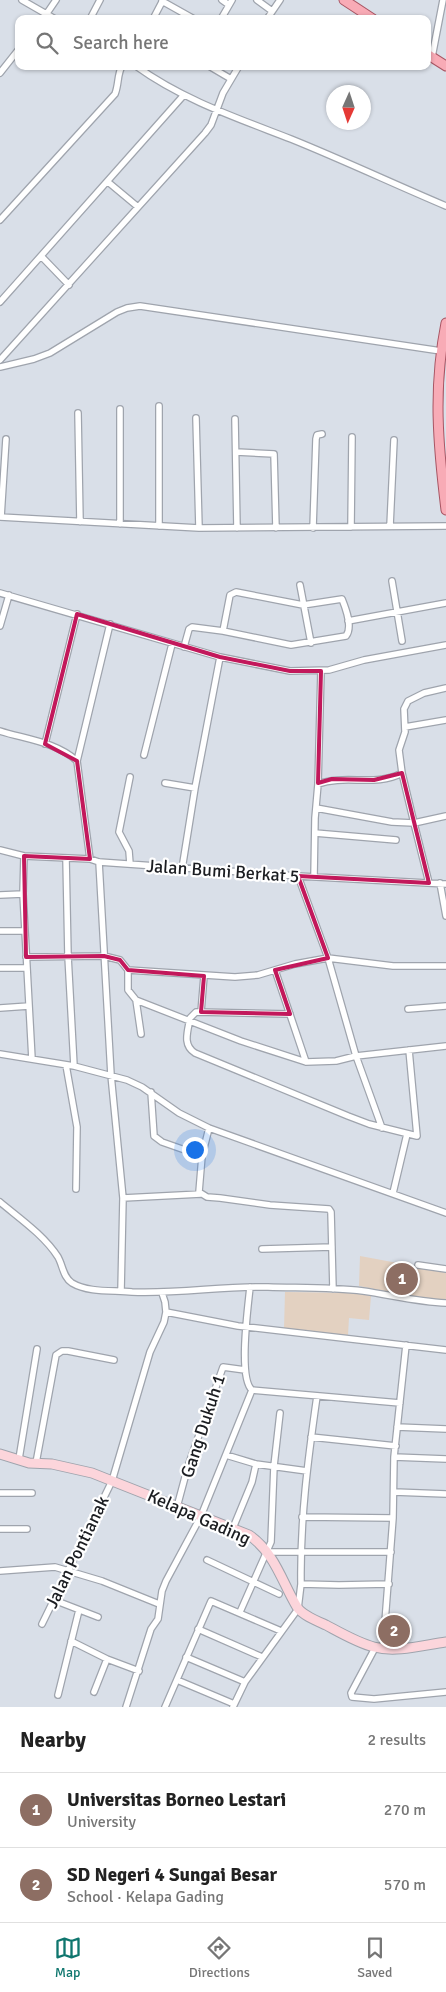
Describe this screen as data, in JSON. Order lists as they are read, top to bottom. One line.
{"streets":{"street":["Jalan Bumi Berkat 5","Gang Dukuh 1","Kelapa Gading","Jalan Pontianak"]},"crossings":[["Gang Dukuh 1","Kelapa Gading"],["Kelapa Gading","Jalan Pontianak"]],"north":"bottom","page":{"search":"Search here","pins":["1","2"],"heading":["Nearby","2 results"],"list":[{"mark":"1","name":"Universitas Borneo Lestari","note":"University","value":"270 m"},{"mark":"2","name":"SD Negeri 4 Sungai Besar","note":"School · Kelapa Gading","value":"570 m"}],"nav":["Map","Directions","Saved"]}}
